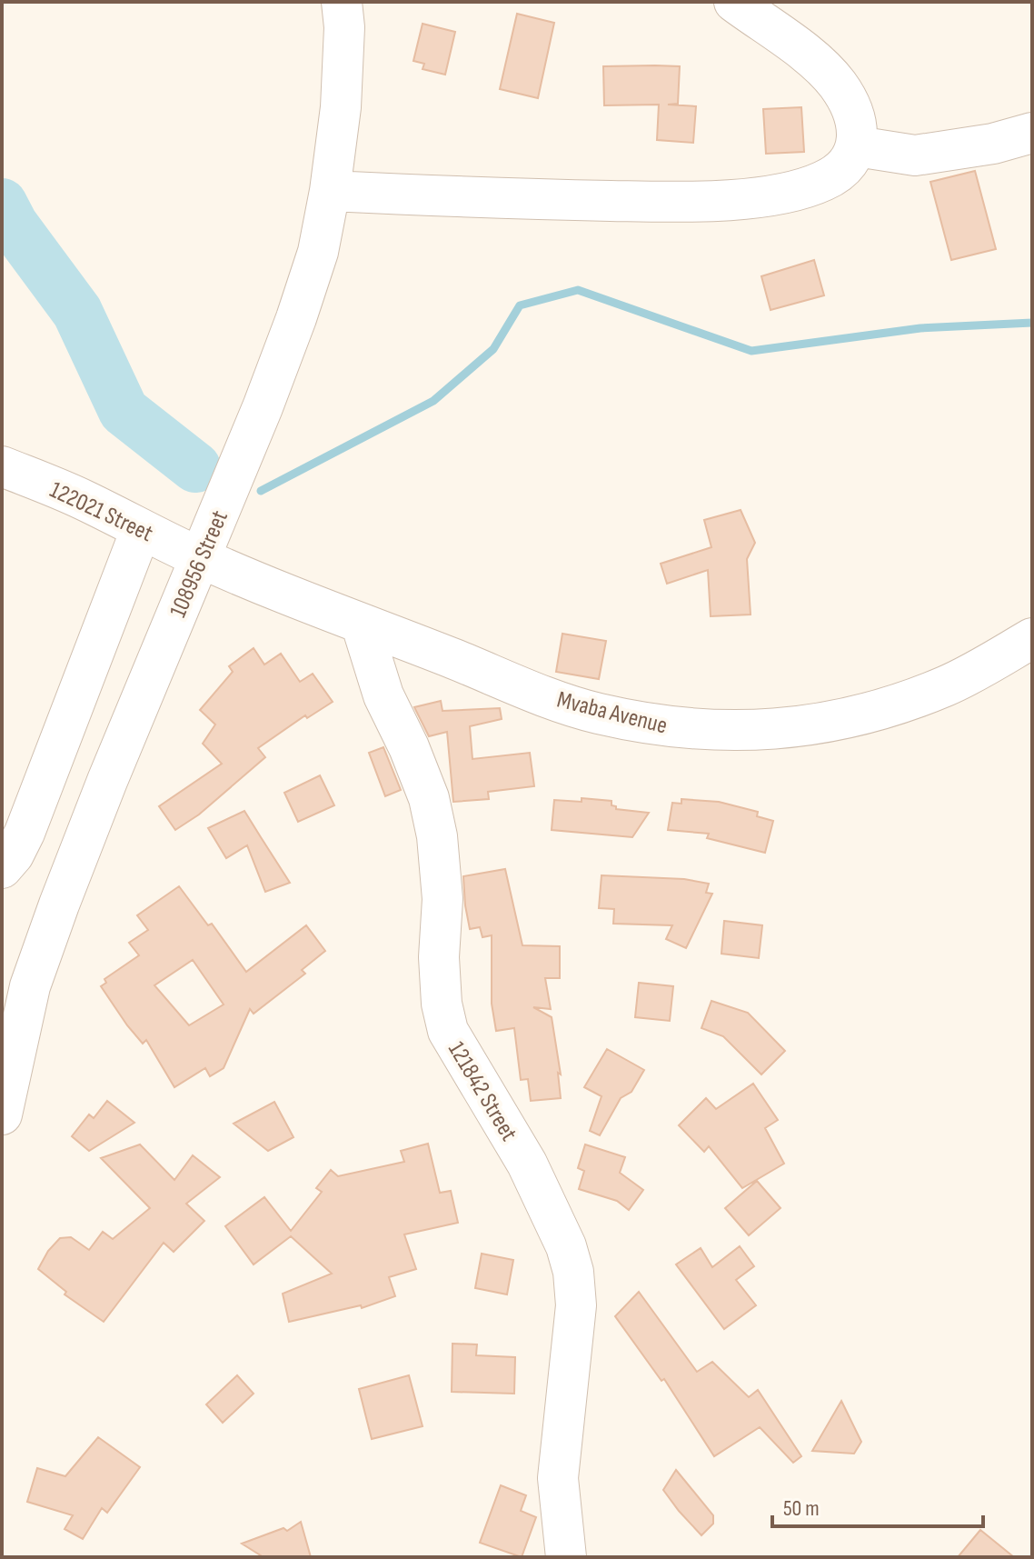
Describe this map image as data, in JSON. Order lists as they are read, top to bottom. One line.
{"streets":{"street":["122021 Street","108956 Street","Mvaba Avenue","121842 Street"]},"crossings":[["122021 Street","108956 Street"],["122021 Street","Mvaba Avenue"],["108956 Street","Mvaba Avenue"],["Mvaba Avenue","121842 Street"]],"scale_bar":"50 m"}
